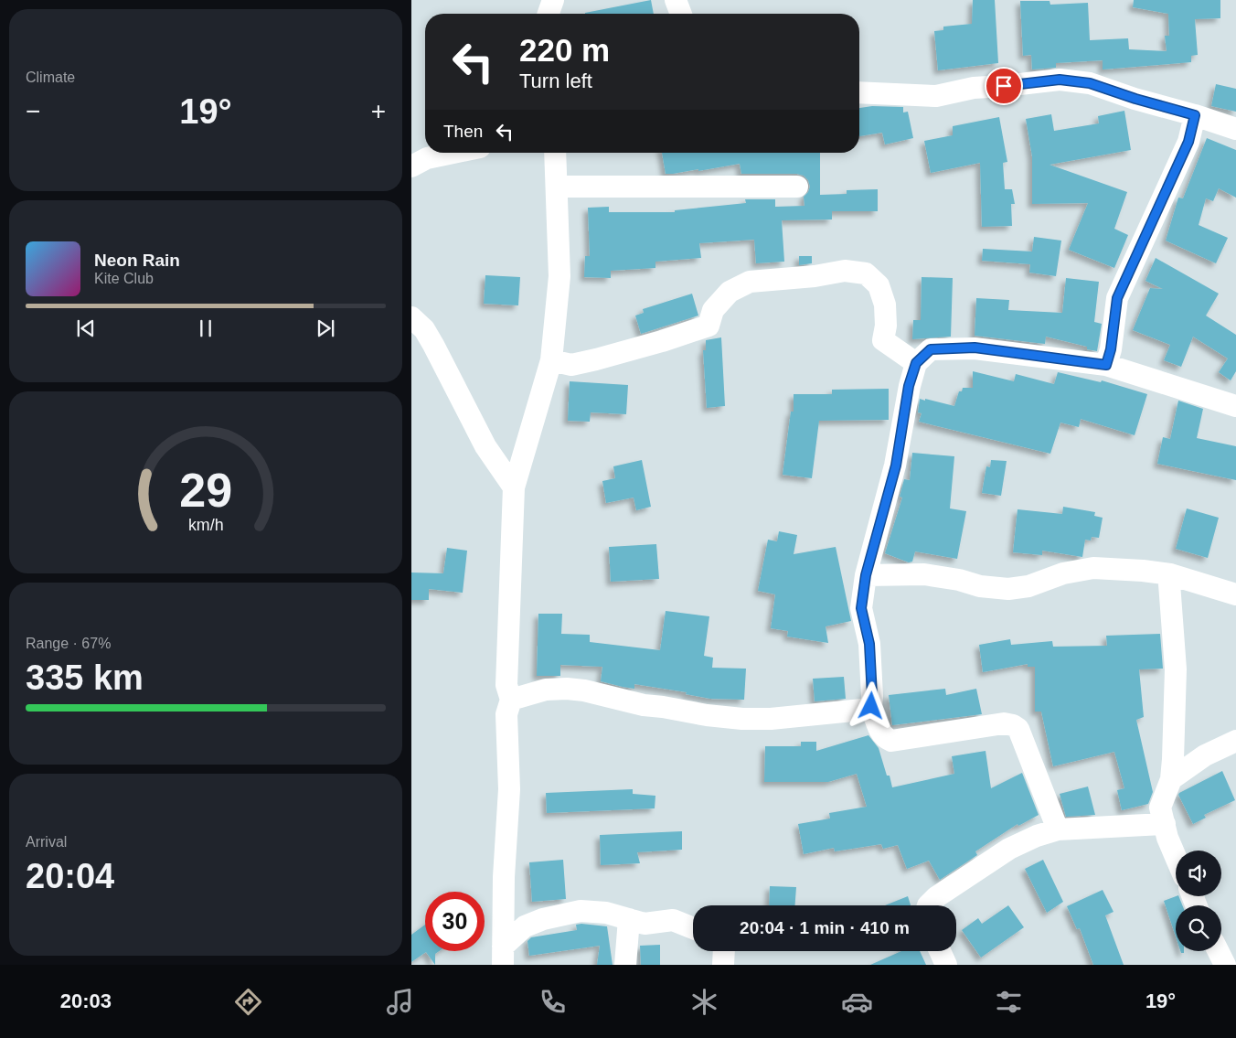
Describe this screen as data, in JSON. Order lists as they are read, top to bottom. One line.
{"page":{"tile":["Climate",["Range · 67%","335 km"],["Arrival","20:04"]],"turn":["220 m","Turn left"],"heat":["−","19°","+"],"then":"Then","song":["Neon Rain","Kite Club"],"limit":"30","trip":"20:04 · 1 min · 410 m","tabs":["20:03","19°"],"gauge":["29","km/h"]}}
